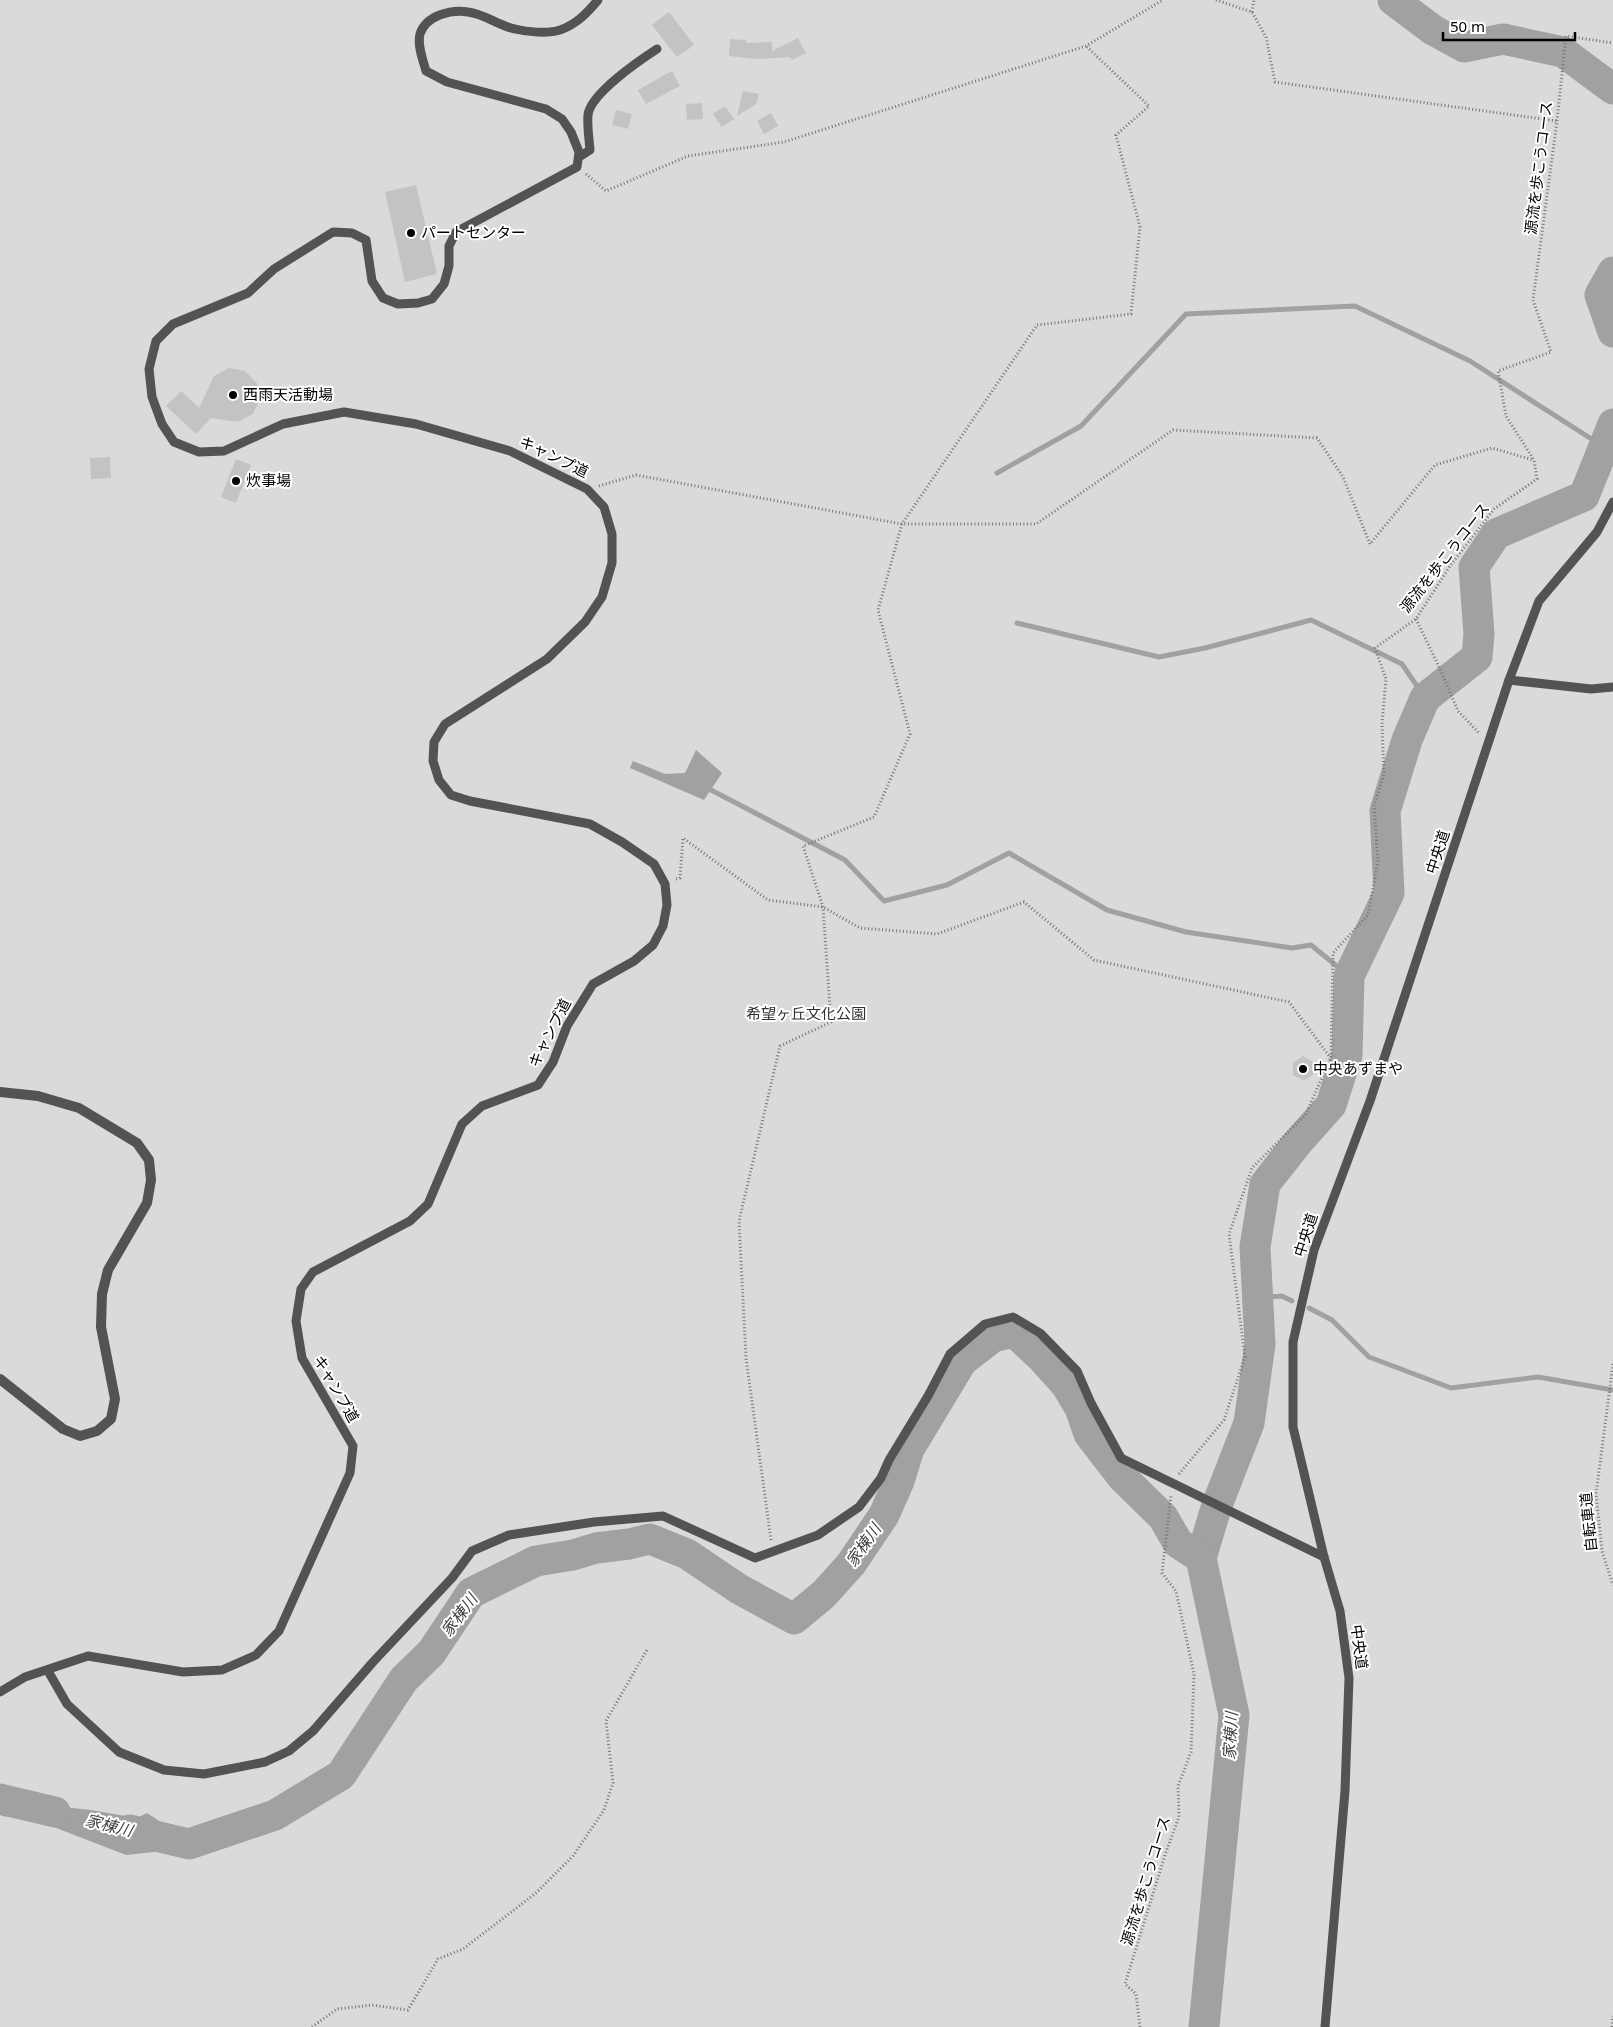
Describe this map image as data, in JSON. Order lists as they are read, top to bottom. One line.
{"streets":{"lane":["キャンプ道","中央道"],"path":["源流を歩こうコース","自転車道"]},"water":["家棟川"],"parks":["希望ヶ丘文化公園"],"places":["パートセンター","西雨天活動場","炊事場","中央あずまや"],"scale_bar":"50 m"}
